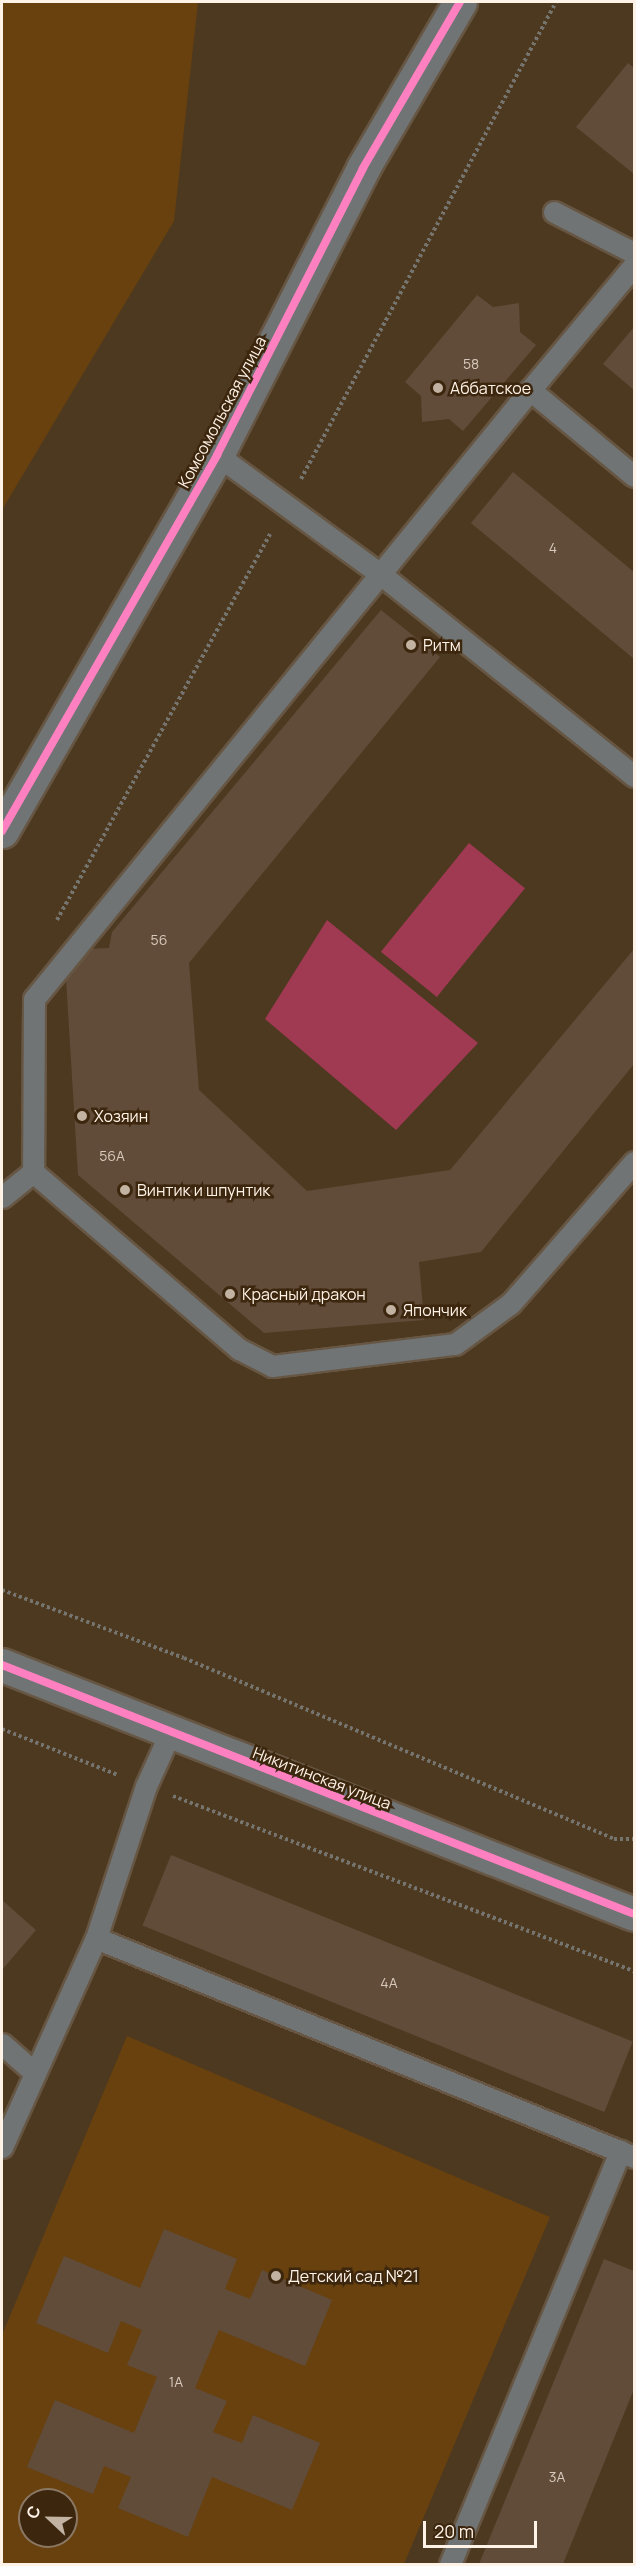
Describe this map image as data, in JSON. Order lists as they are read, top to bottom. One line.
{"streets":{"street":["Комсомольская улица","Никитинская улица"]},"places":["Аббатское","Ритм","Хозяин","Винтик и шпунтик","Красный дракон","Япончик","Детский сад №21"],"house_numbers":["58","4","56","56А","4А","1А","3А"],"scale_bar":"20 m","north":"left"}
